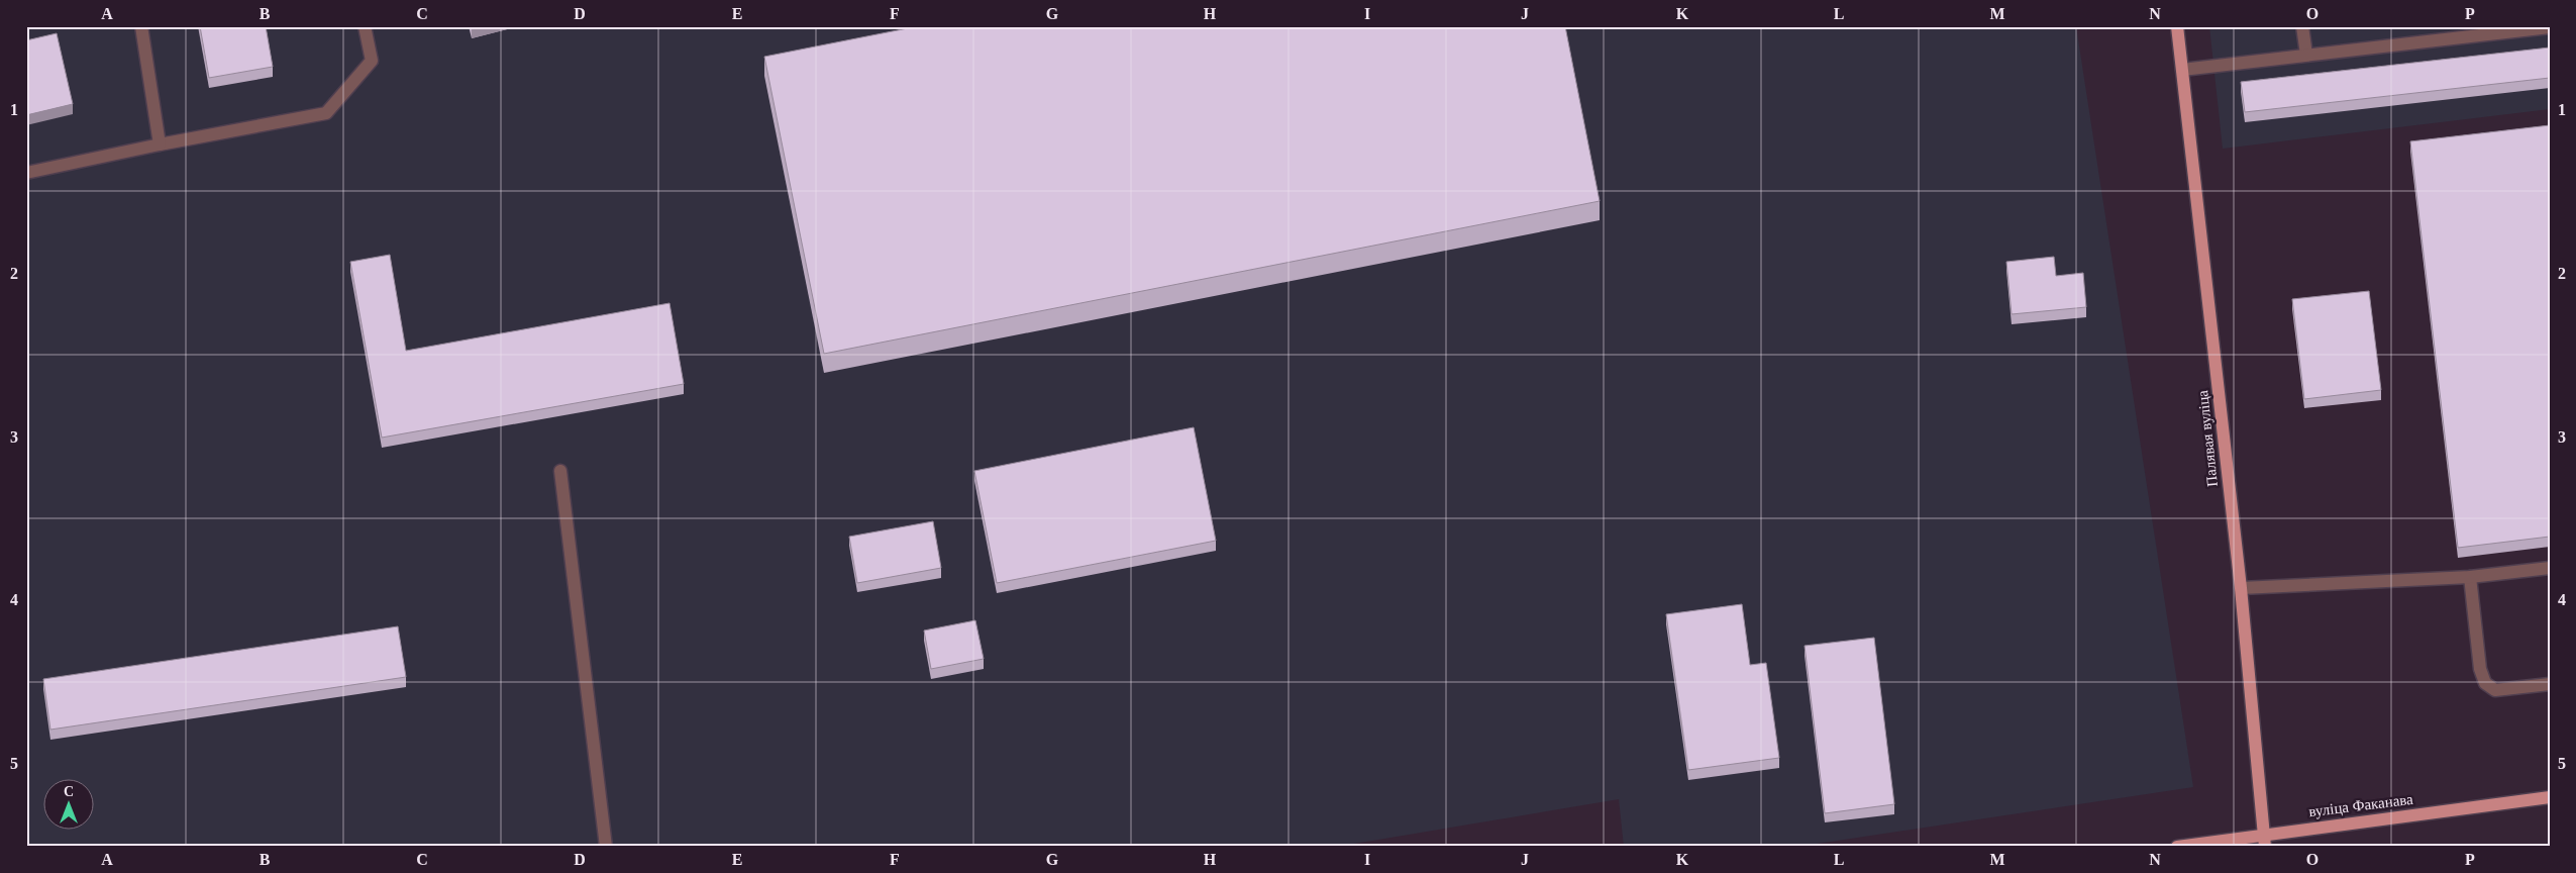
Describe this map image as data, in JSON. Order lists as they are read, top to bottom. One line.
{"streets":{"main road":["Палявая вуліца","вуліца Факанава"]},"crossings":[["Палявая вуліца","вуліца Факанава"]],"north":"top","grid":{"columns":["A","B","C","D","E","F","G","H","I","J","K","L","M","N","O","P"],"rows":["1","2","3","4","5"]}}
